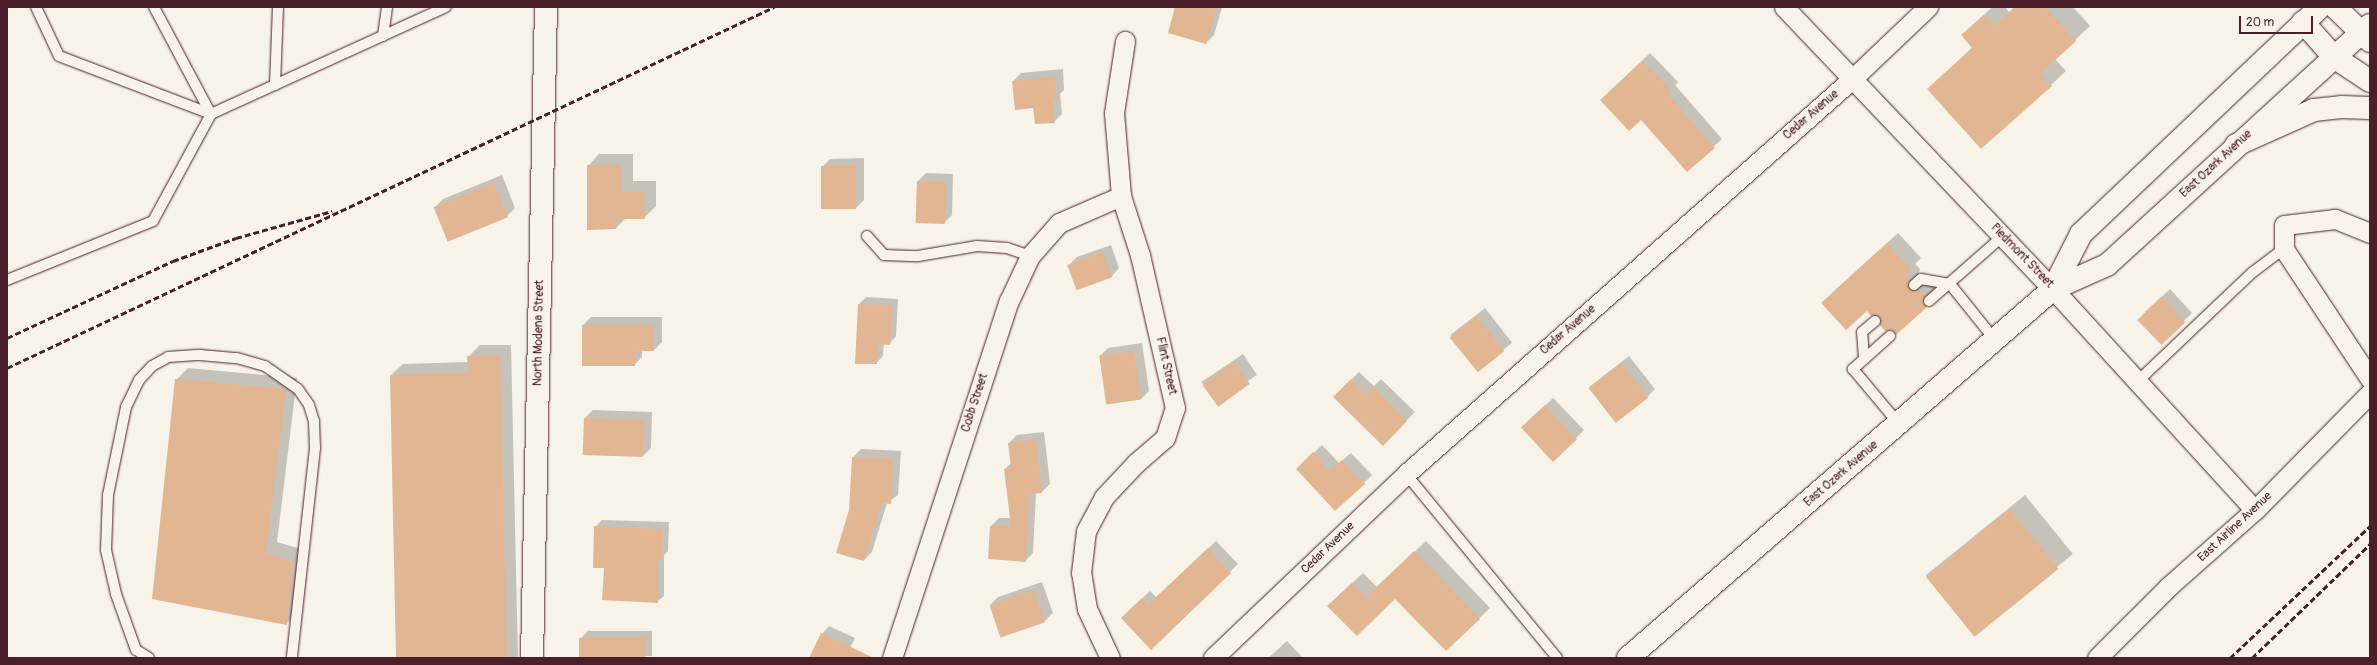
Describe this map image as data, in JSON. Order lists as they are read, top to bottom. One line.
{"streets":{"main road":["East Ozark Avenue","North Modena Street"],"street":["Cedar Avenue","Piedmont Street","Flint Street","Cobb Street","East Airline Avenue"]},"crossings":[["Cedar Avenue","Piedmont Street"],["East Ozark Avenue","Piedmont Street"],["Piedmont Street","East Airline Avenue"],["Flint Street","Cobb Street"]],"scale_bar":"20 m"}
